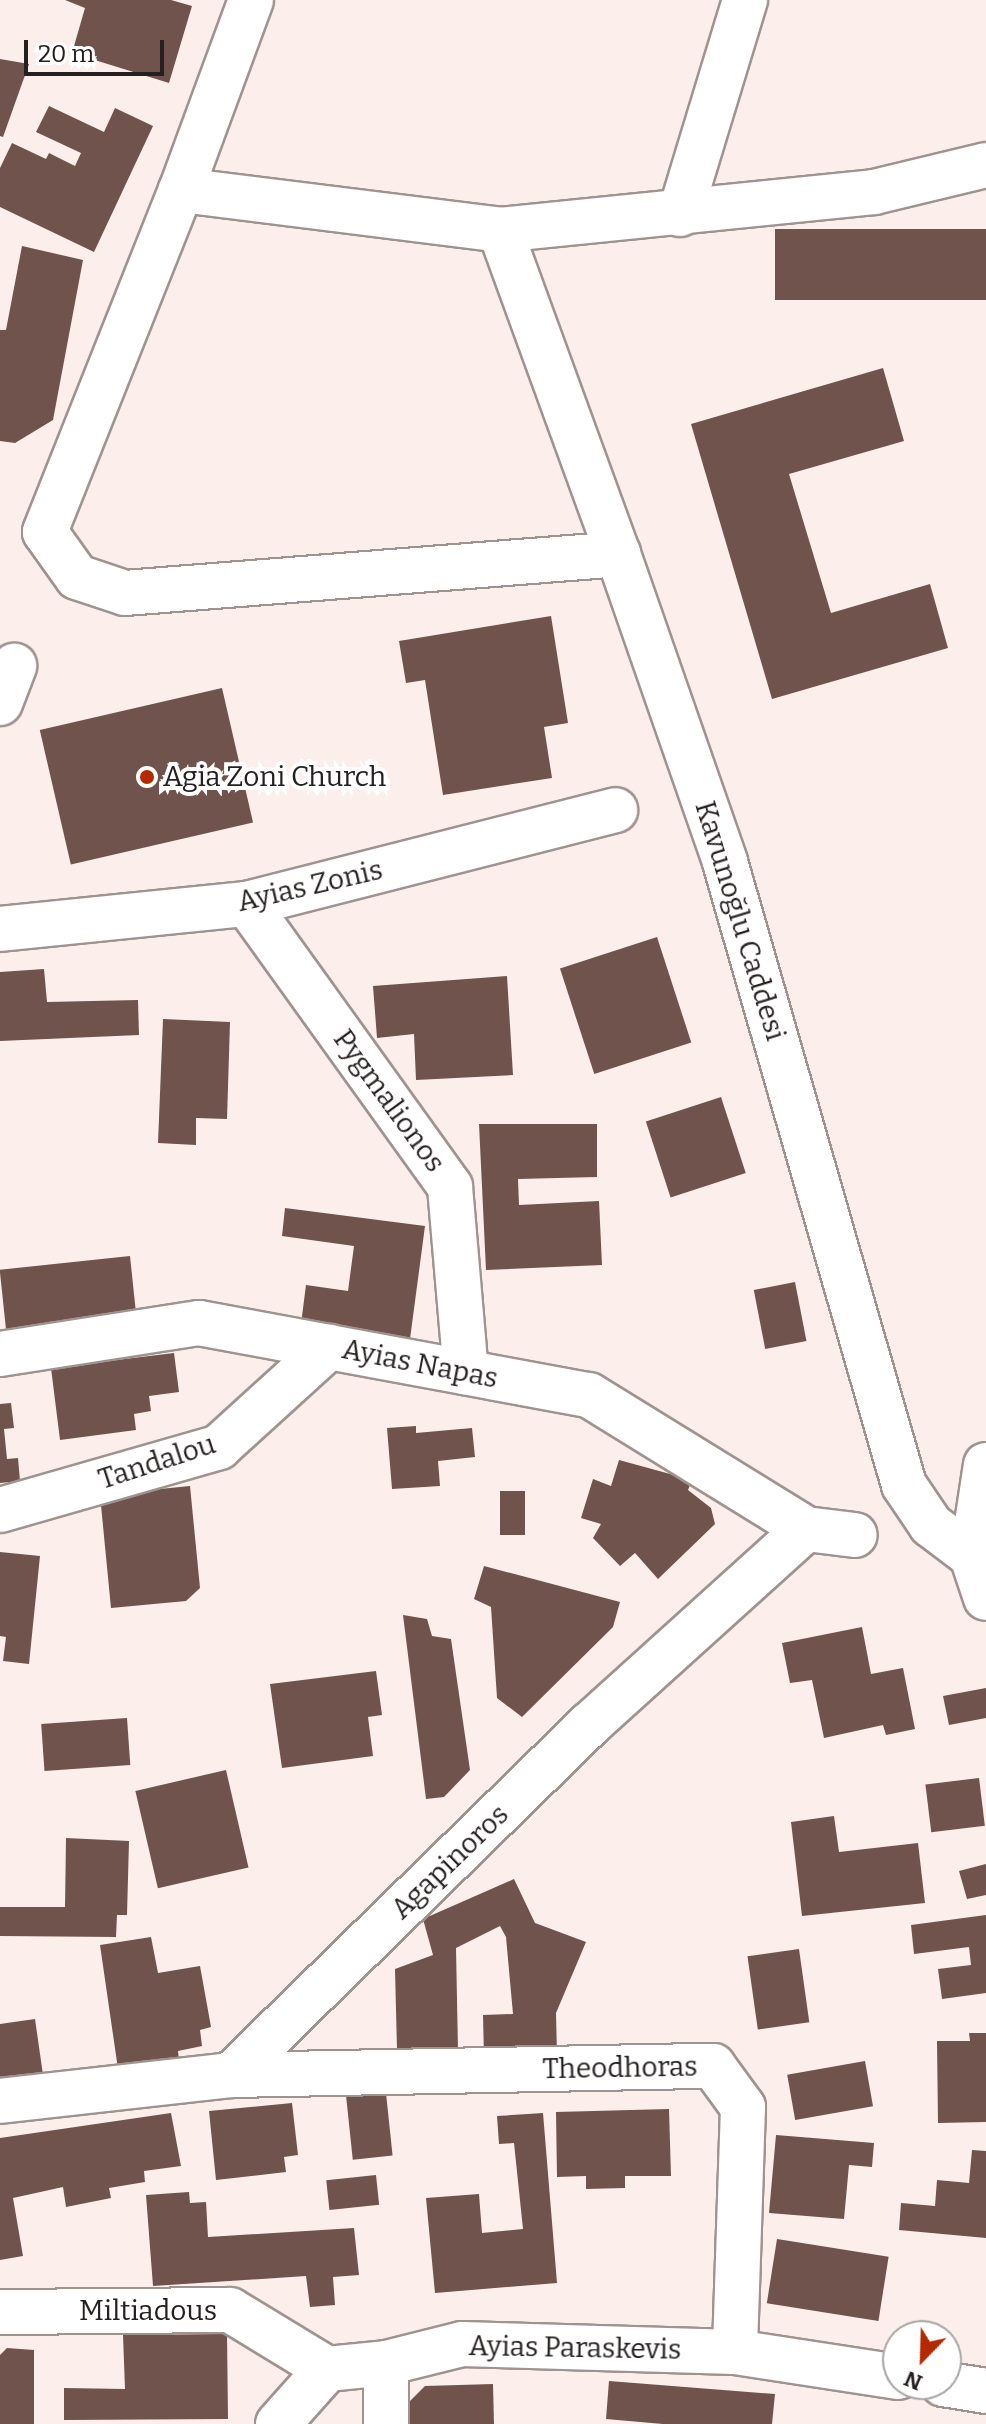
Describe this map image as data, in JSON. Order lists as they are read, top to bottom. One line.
{"streets":{"street":["Ayias Zonis","Kavunoğlu Caddesi","Pygmalionos","Ayias Napas","Tandalou","Agapinoros","Theodhoras","Miltiadous","Ayias Paraskevis"]},"crossings":[["Ayias Zonis","Pygmalionos"],["Pygmalionos","Ayias Napas"],["Ayias Napas","Tandalou"],["Ayias Napas","Agapinoros"],["Agapinoros","Theodhoras"],["Theodhoras","Ayias Paraskevis"],["Miltiadous","Ayias Paraskevis"]],"places":["Agia Zoni Church"],"scale_bar":"20 m","north":"bottom left"}
